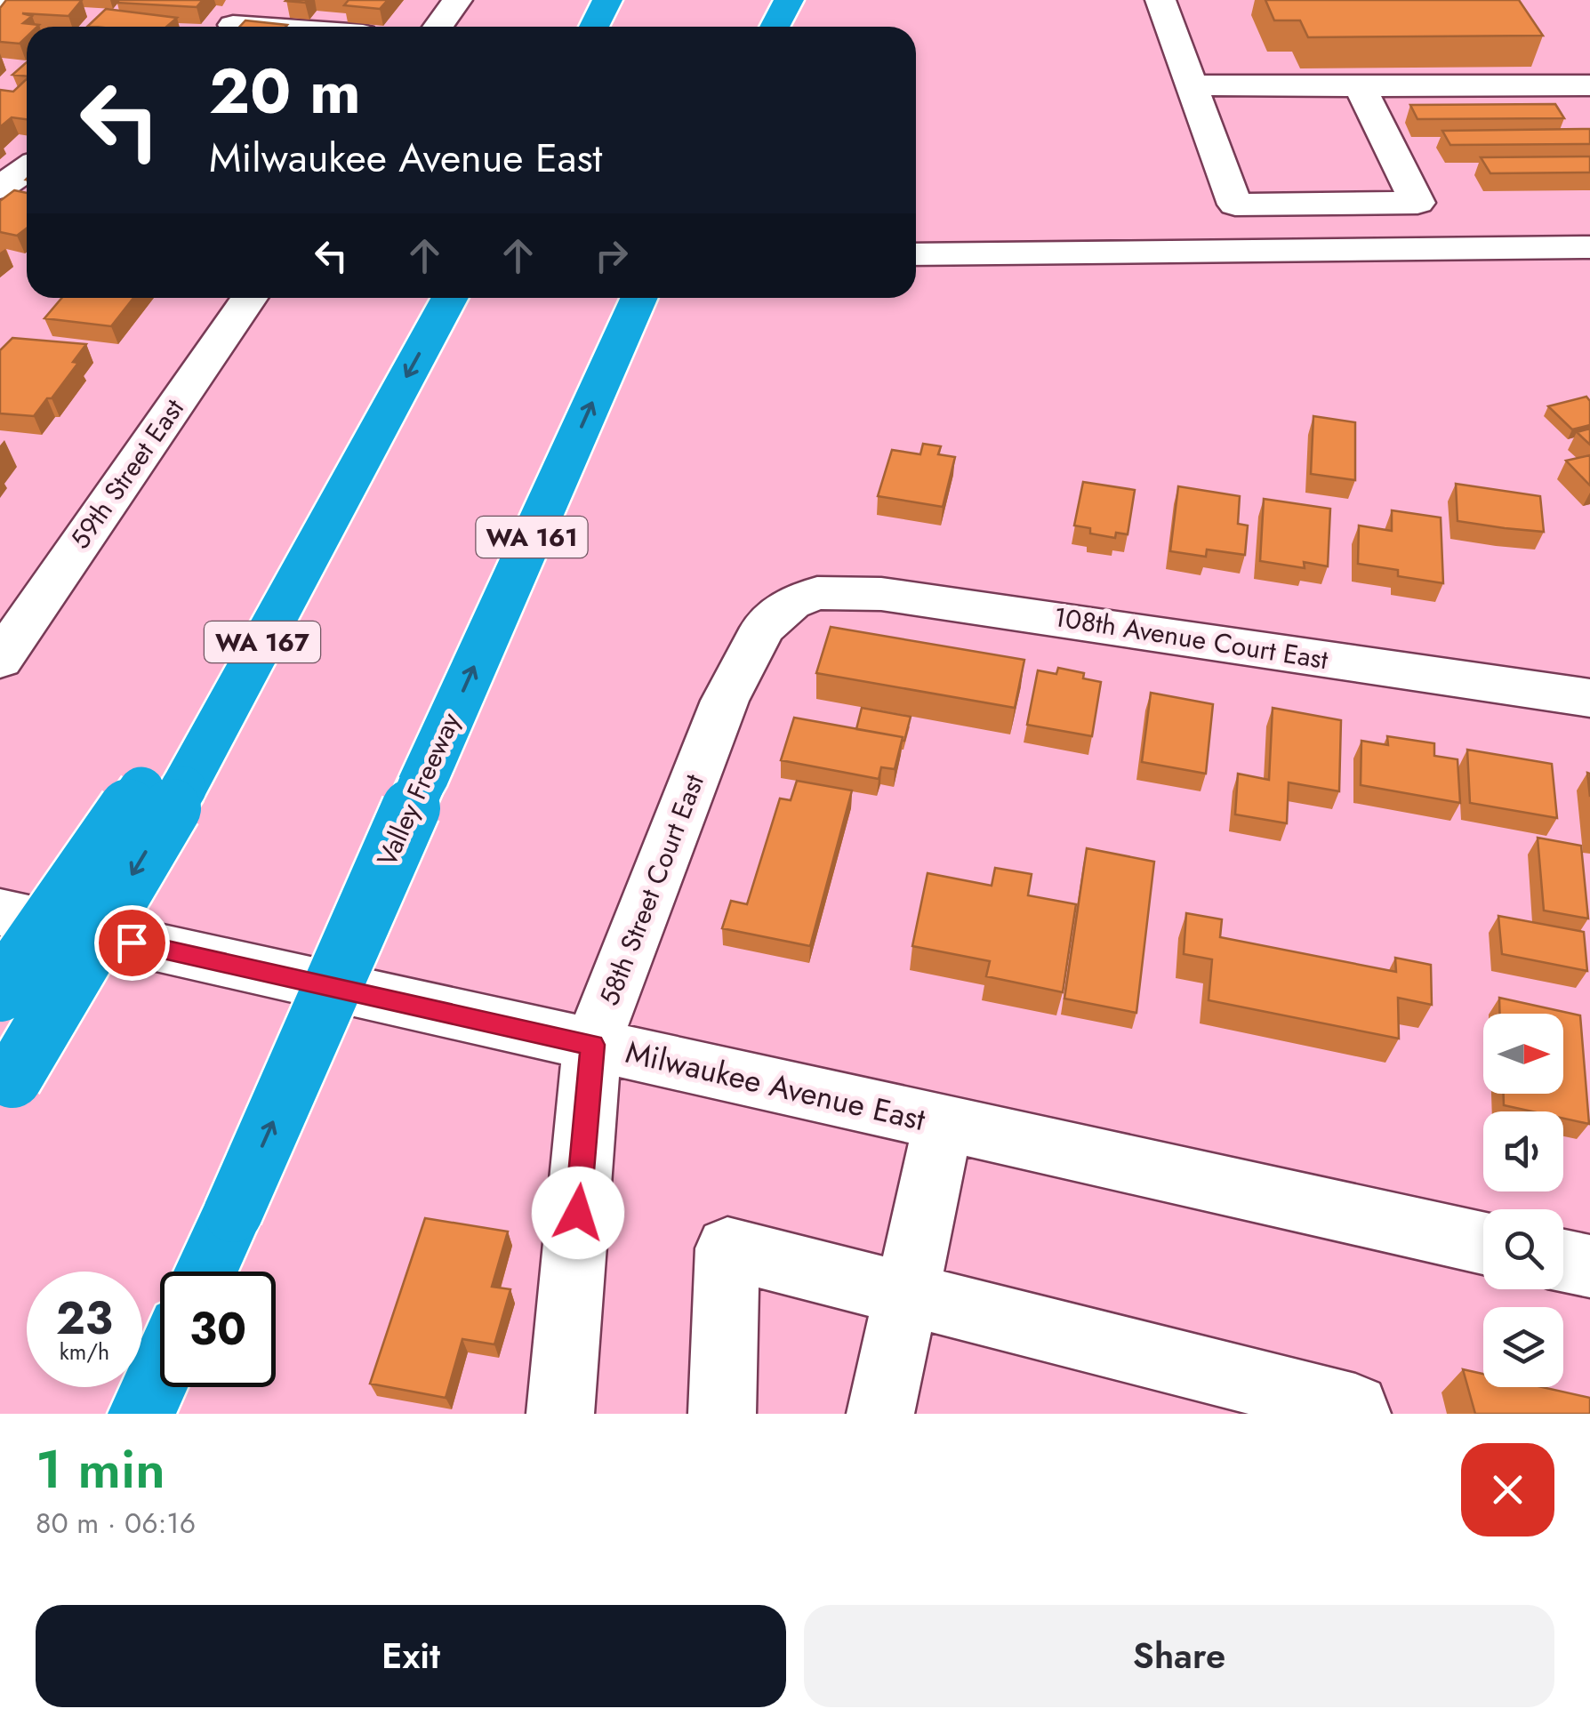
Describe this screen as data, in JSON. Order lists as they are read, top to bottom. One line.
{"streets":{"highway":["WA 161","Valley Freeway"],"street":["59th Street East","108th Avenue Court East","58th Street Court East","Milwaukee Avenue East"]},"crossings":[["108th Avenue Court East","58th Street Court East"],["58th Street Court East","Milwaukee Avenue East"]],"north":"right","page":{"turn":["20 m","Milwaukee Avenue East"],"speed":"23 km/h","limit":"30","heading":["1 min","80 m · 06:16"],"buttons":["Exit","Share"]}}
